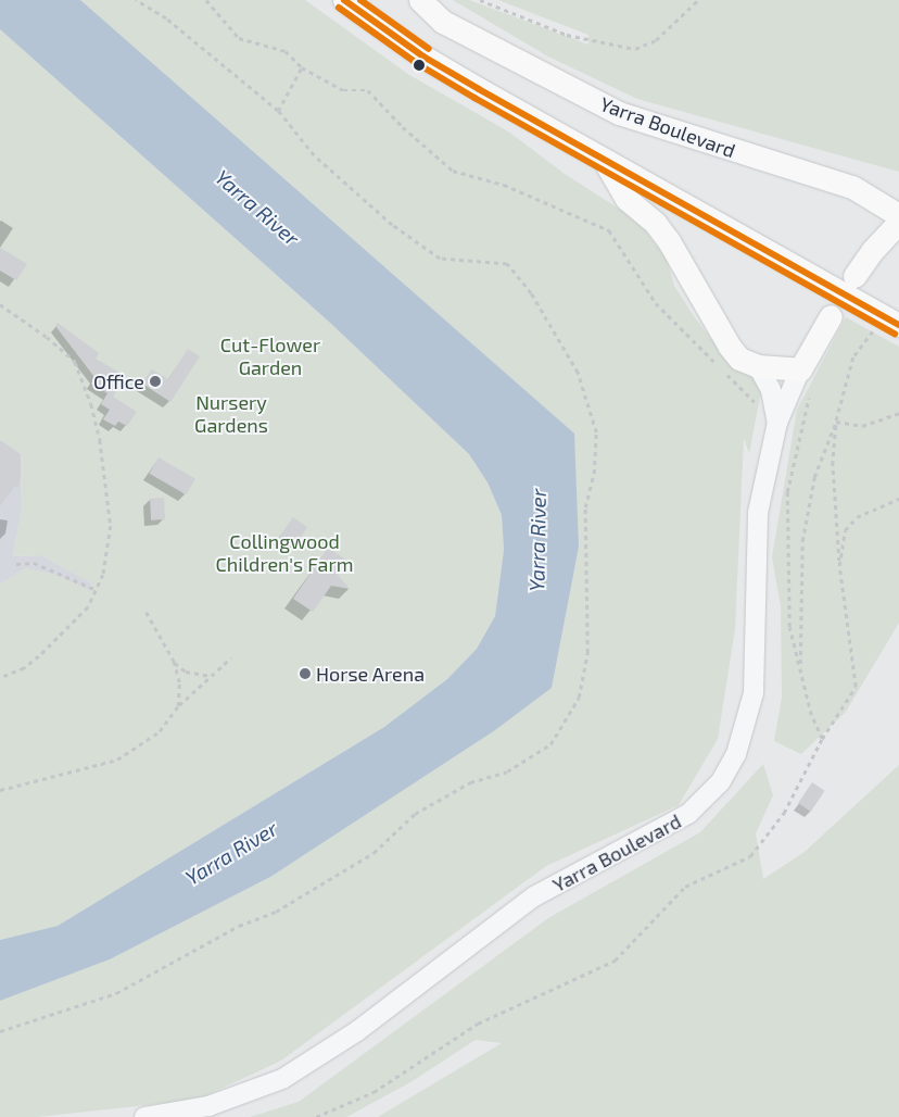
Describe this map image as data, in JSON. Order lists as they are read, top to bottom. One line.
{"streets":{"main road":["Yarra Boulevard"]},"water":["Yarra River"],"parks":["Cut-Flower Garden","Nursery Gardens","Collingwood Children's Farm"],"places":["Office","Horse Arena"]}
